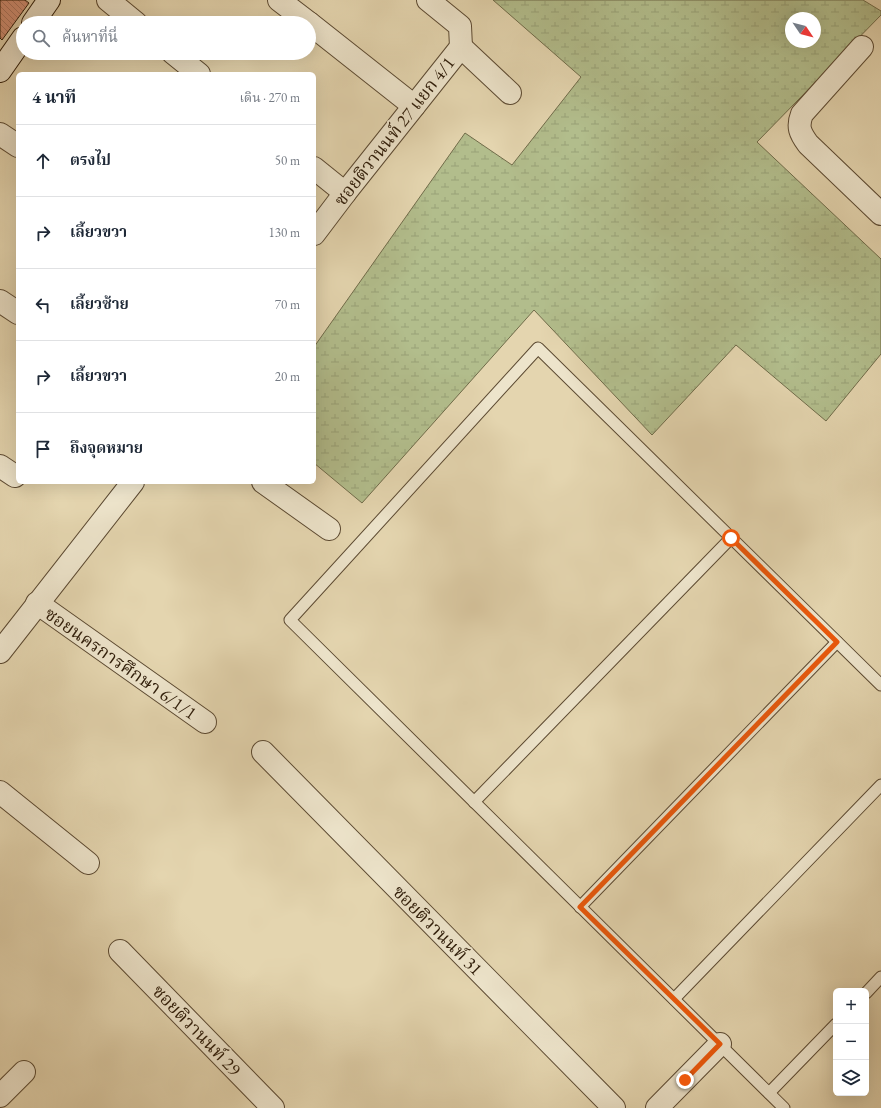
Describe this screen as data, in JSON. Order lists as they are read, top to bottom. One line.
{"streets":{"street":["ซอยติวานนท์ 27 แยก 4/1","ซอยนครการศึกษา 6/1/1","ซอยติวานนท์ 31","ซอยติวานนท์ 29"]},"north":"bottom right","page":{"search":"ค้นหาที่นี่","heading":["4 นาที","เดิน · 270 m"],"list":[["ตรงไป","50 m"],["เลี้ยวขวา","130 m"],["เลี้ยวซ้าย","70 m"],["เลี้ยวขวา","20 m"],"ถึงจุดหมาย"],"map_buttons":["+","−"]}}
